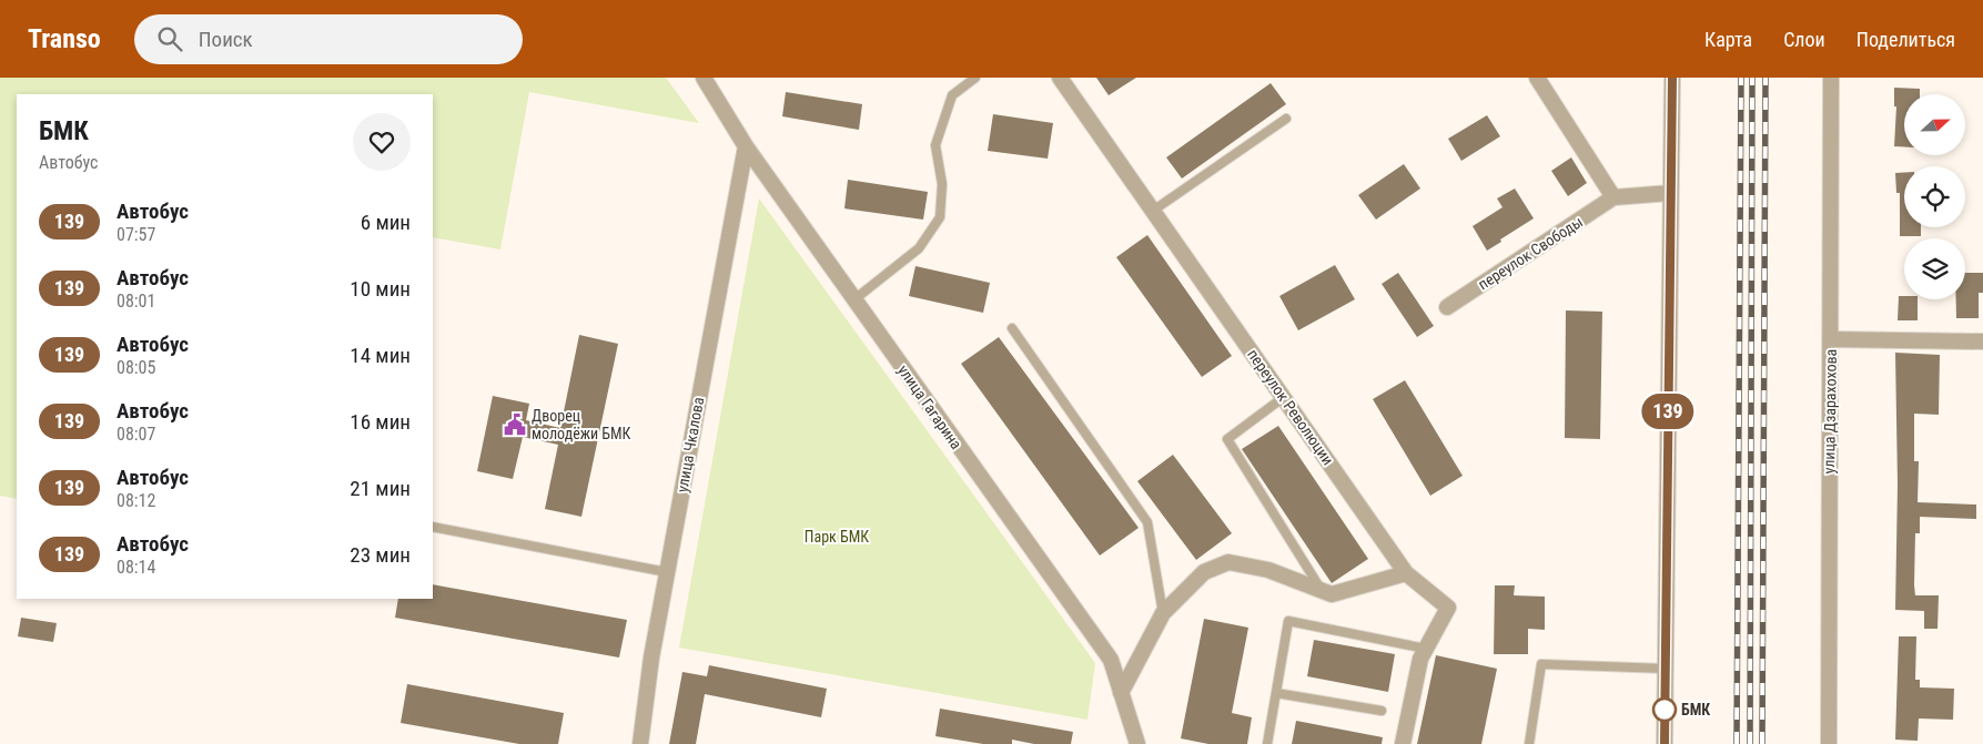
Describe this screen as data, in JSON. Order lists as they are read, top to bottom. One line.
{"streets":{"street":["переулок Свободы","улица Гагарина","переулок Революции","улица Дзарахохова","улица Чкалова"]},"crossings":[["улица Гагарина","улица Чкалова"]],"parks":["Парк БМК"],"places":{"public building":["Дворец молодёжи БМК"],"other":["БМК"]},"lines":["bus line 139"],"north":"right","page":{"header":"Transo","search":"Поиск","nav":["Карта","Слои","Поделиться"],"on_map":"139","heading":["БМК","Автобус"],"list":[{"mark":"139","name":"Автобус","note":"07:57","value":"6 мин"},{"mark":"139","name":"Автобус","note":"08:01","value":"10 мин"},{"mark":"139","name":"Автобус","note":"08:05","value":"14 мин"},{"mark":"139","name":"Автобус","note":"08:07","value":"16 мин"},{"mark":"139","name":"Автобус","note":"08:12","value":"21 мин"},{"mark":"139","name":"Автобус","note":"08:14","value":"23 мин"}]}}
